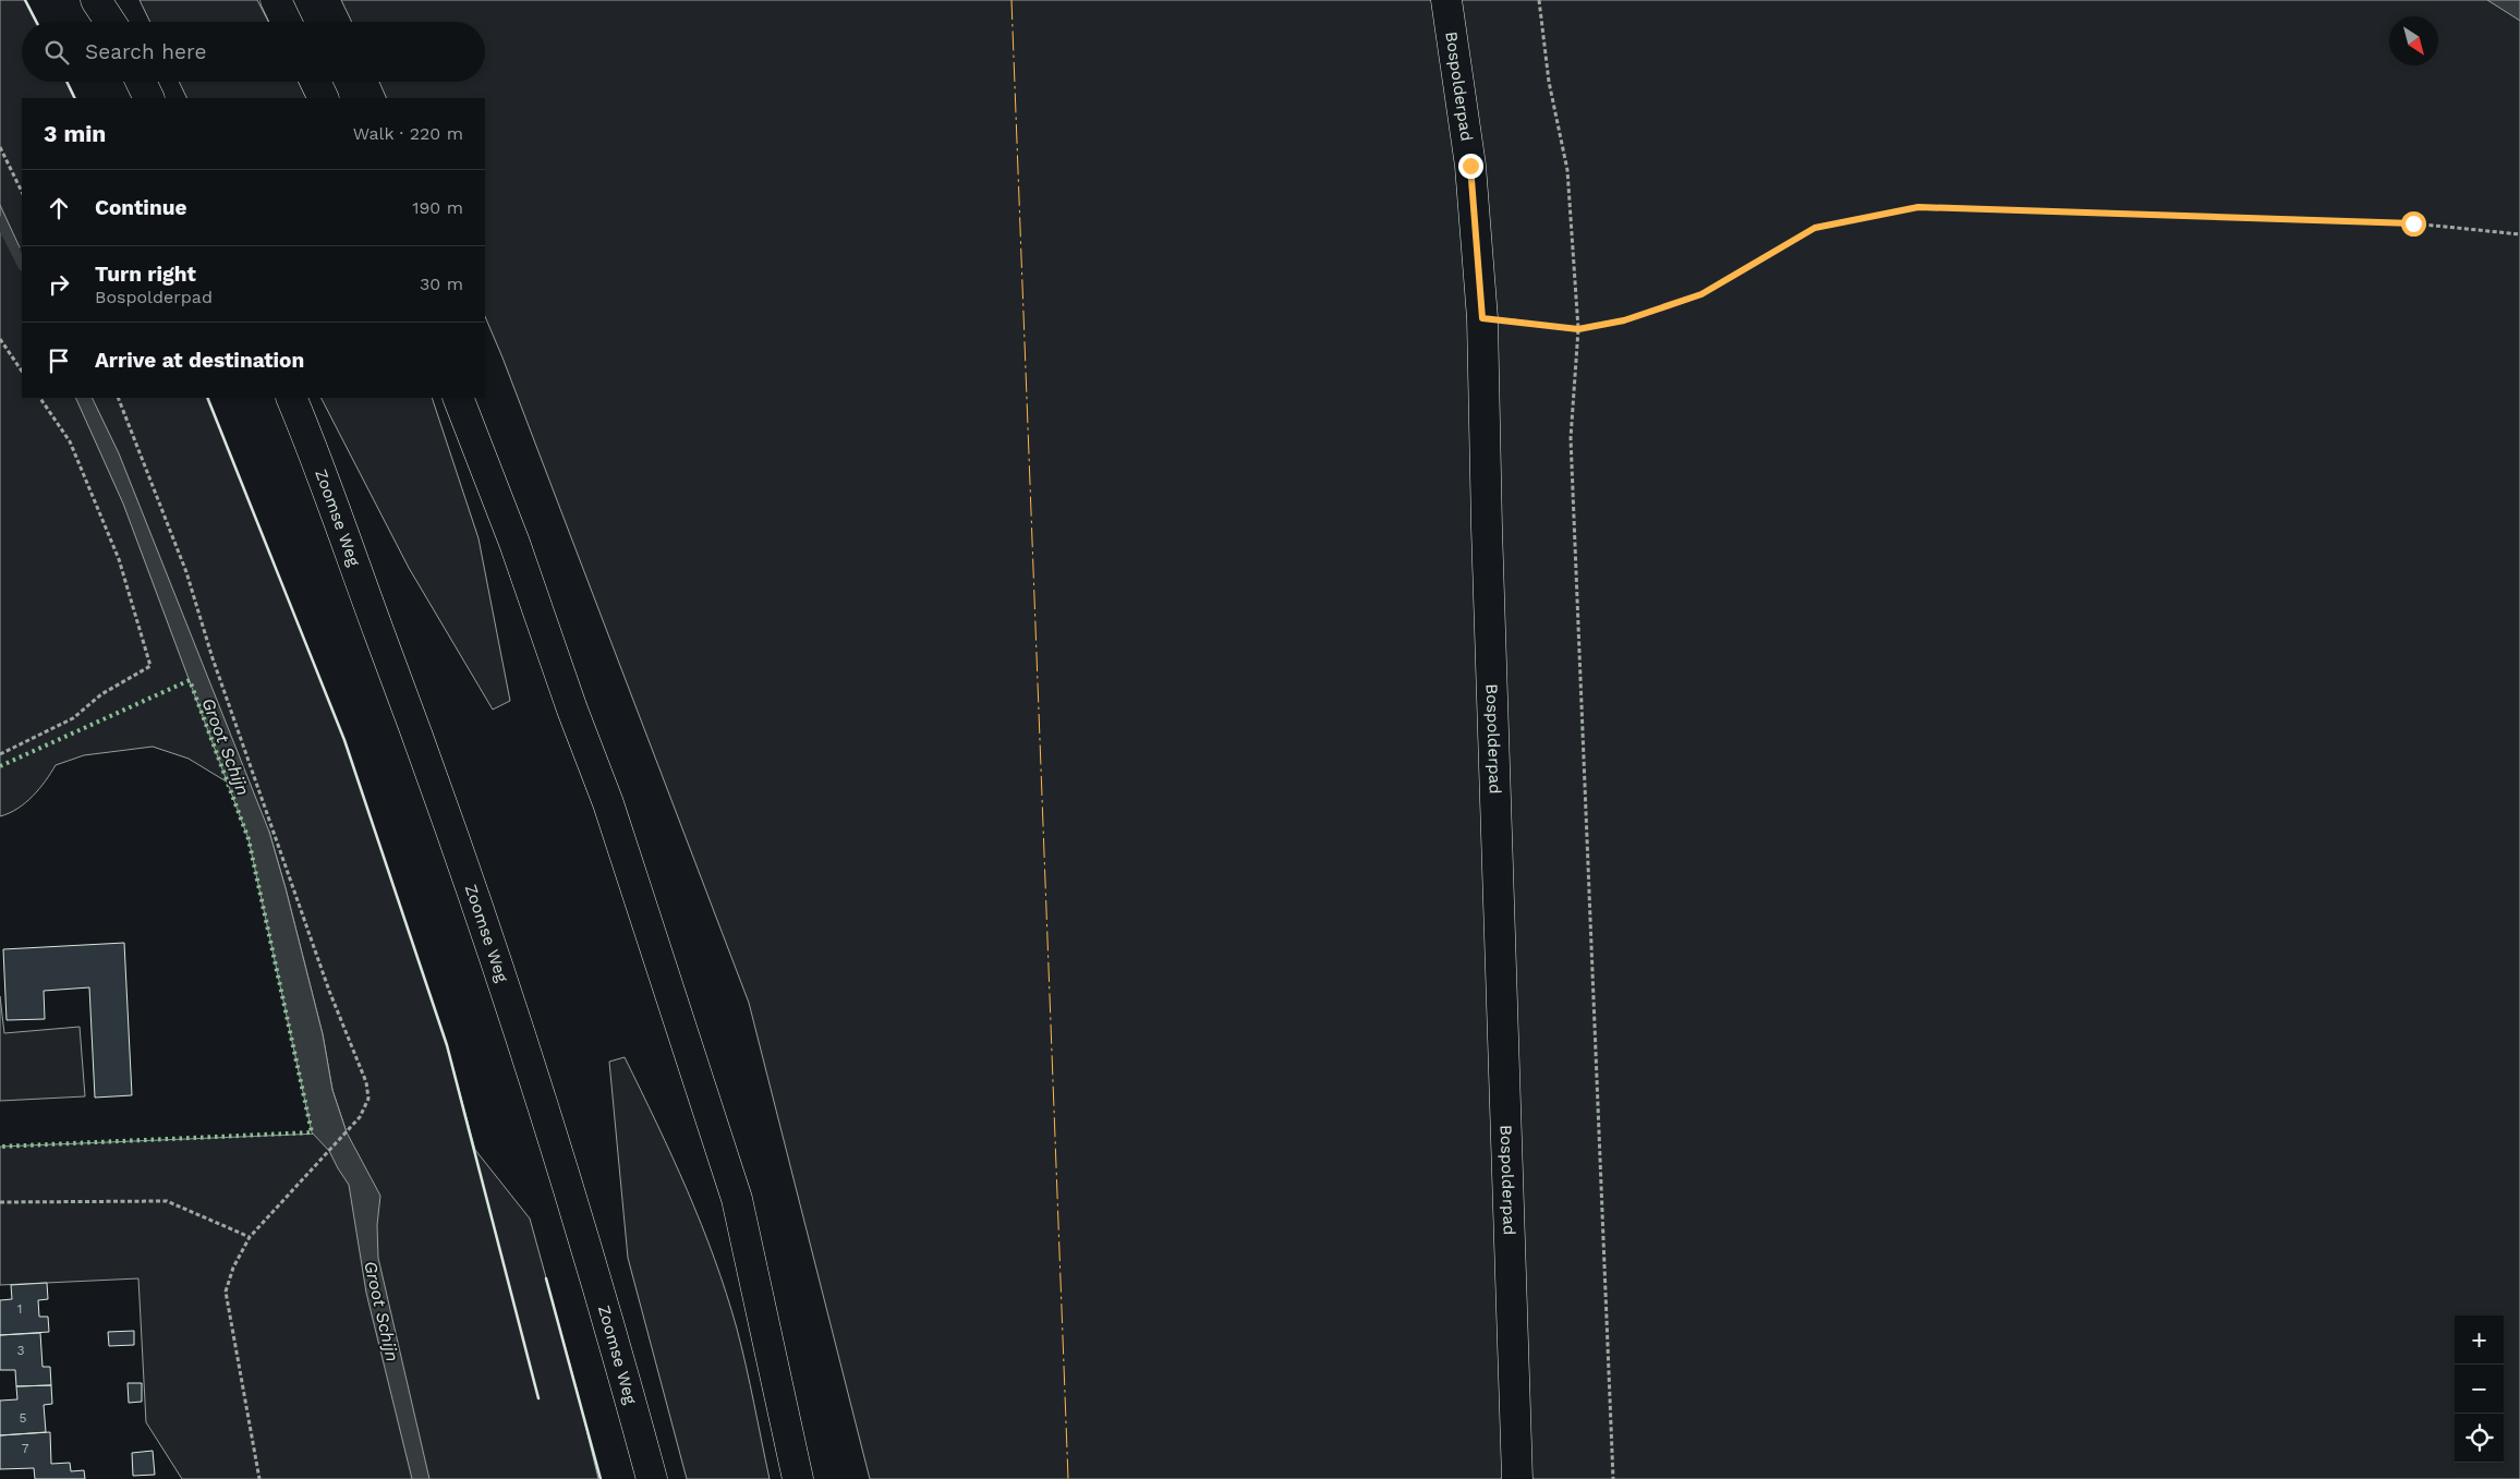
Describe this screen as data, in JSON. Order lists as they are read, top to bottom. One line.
{"streets":{"main road":["Bospolderpad","Zoomse Weg"]},"water":["Groot Schijn"],"house_numbers":["1","3","5","7"],"north":"bottom right","page":{"search":"Search here","heading":["3 min","Walk · 220 m"],"list":[["Continue","190 m"],["Turn right","Bospolderpad","30 m"],"Arrive at destination"],"map_buttons":["+","−"]}}
